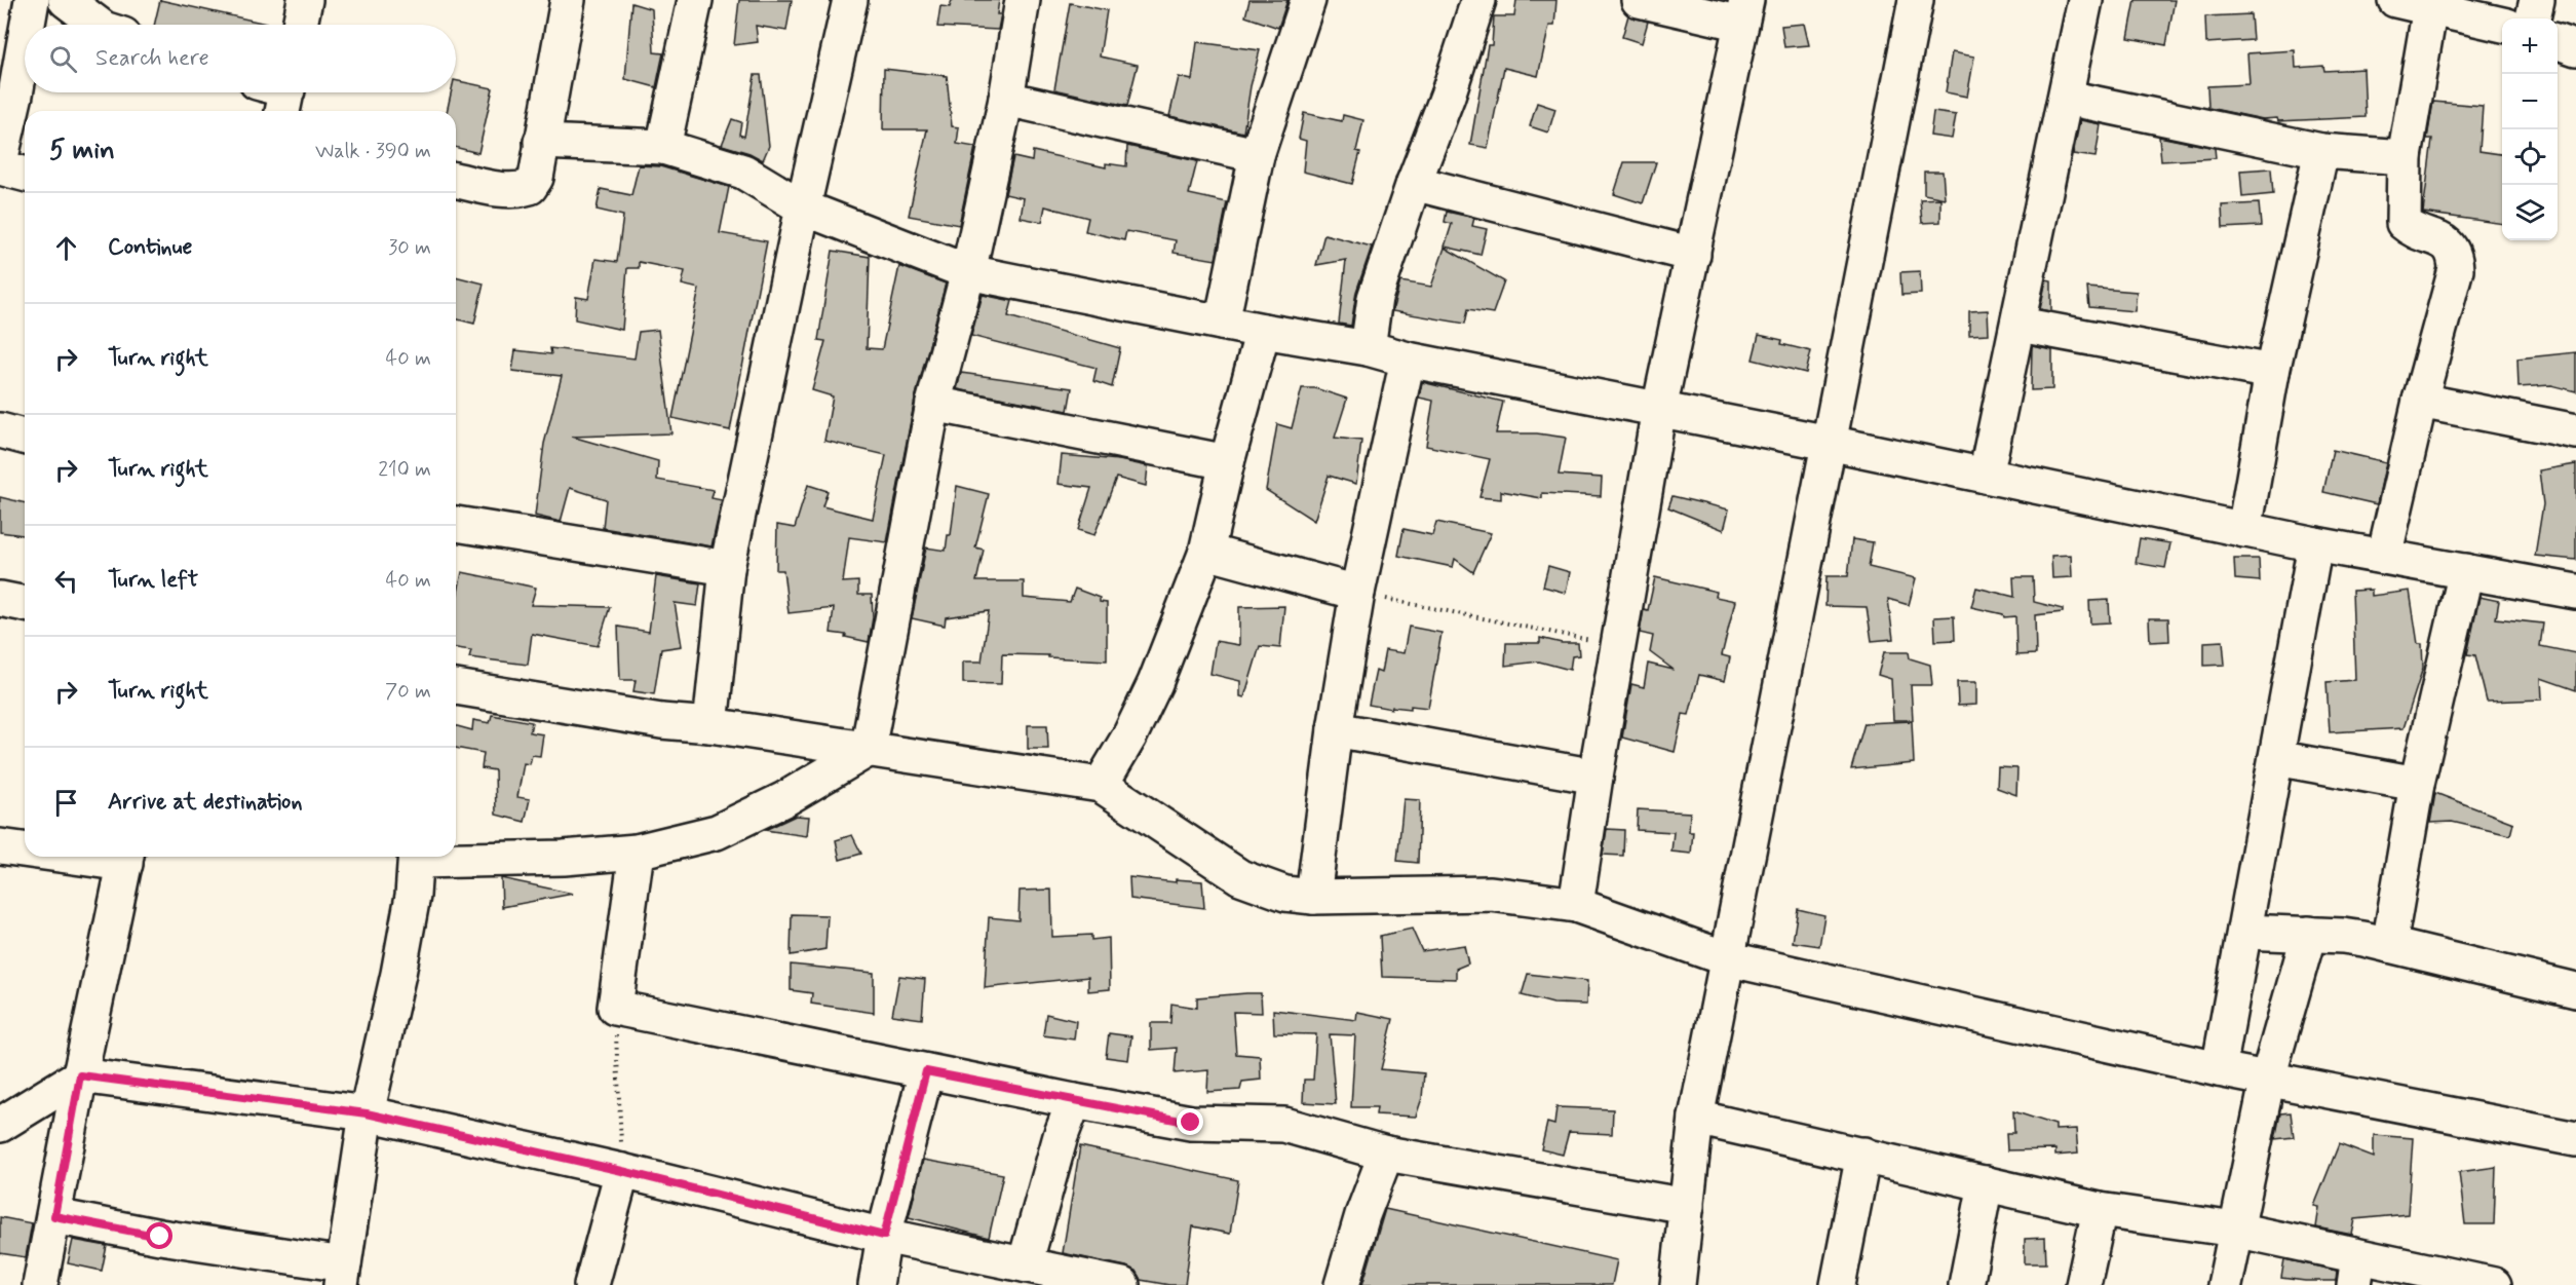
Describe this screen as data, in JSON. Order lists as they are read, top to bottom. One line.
{"page":{"map_buttons":["+","−"],"search":"Search here","heading":["5 min","Walk · 390 m"],"list":[["Continue","30 m"],["Turn right","40 m"],["Turn right","210 m"],["Turn left","40 m"],["Turn right","70 m"],"Arrive at destination"]}}
